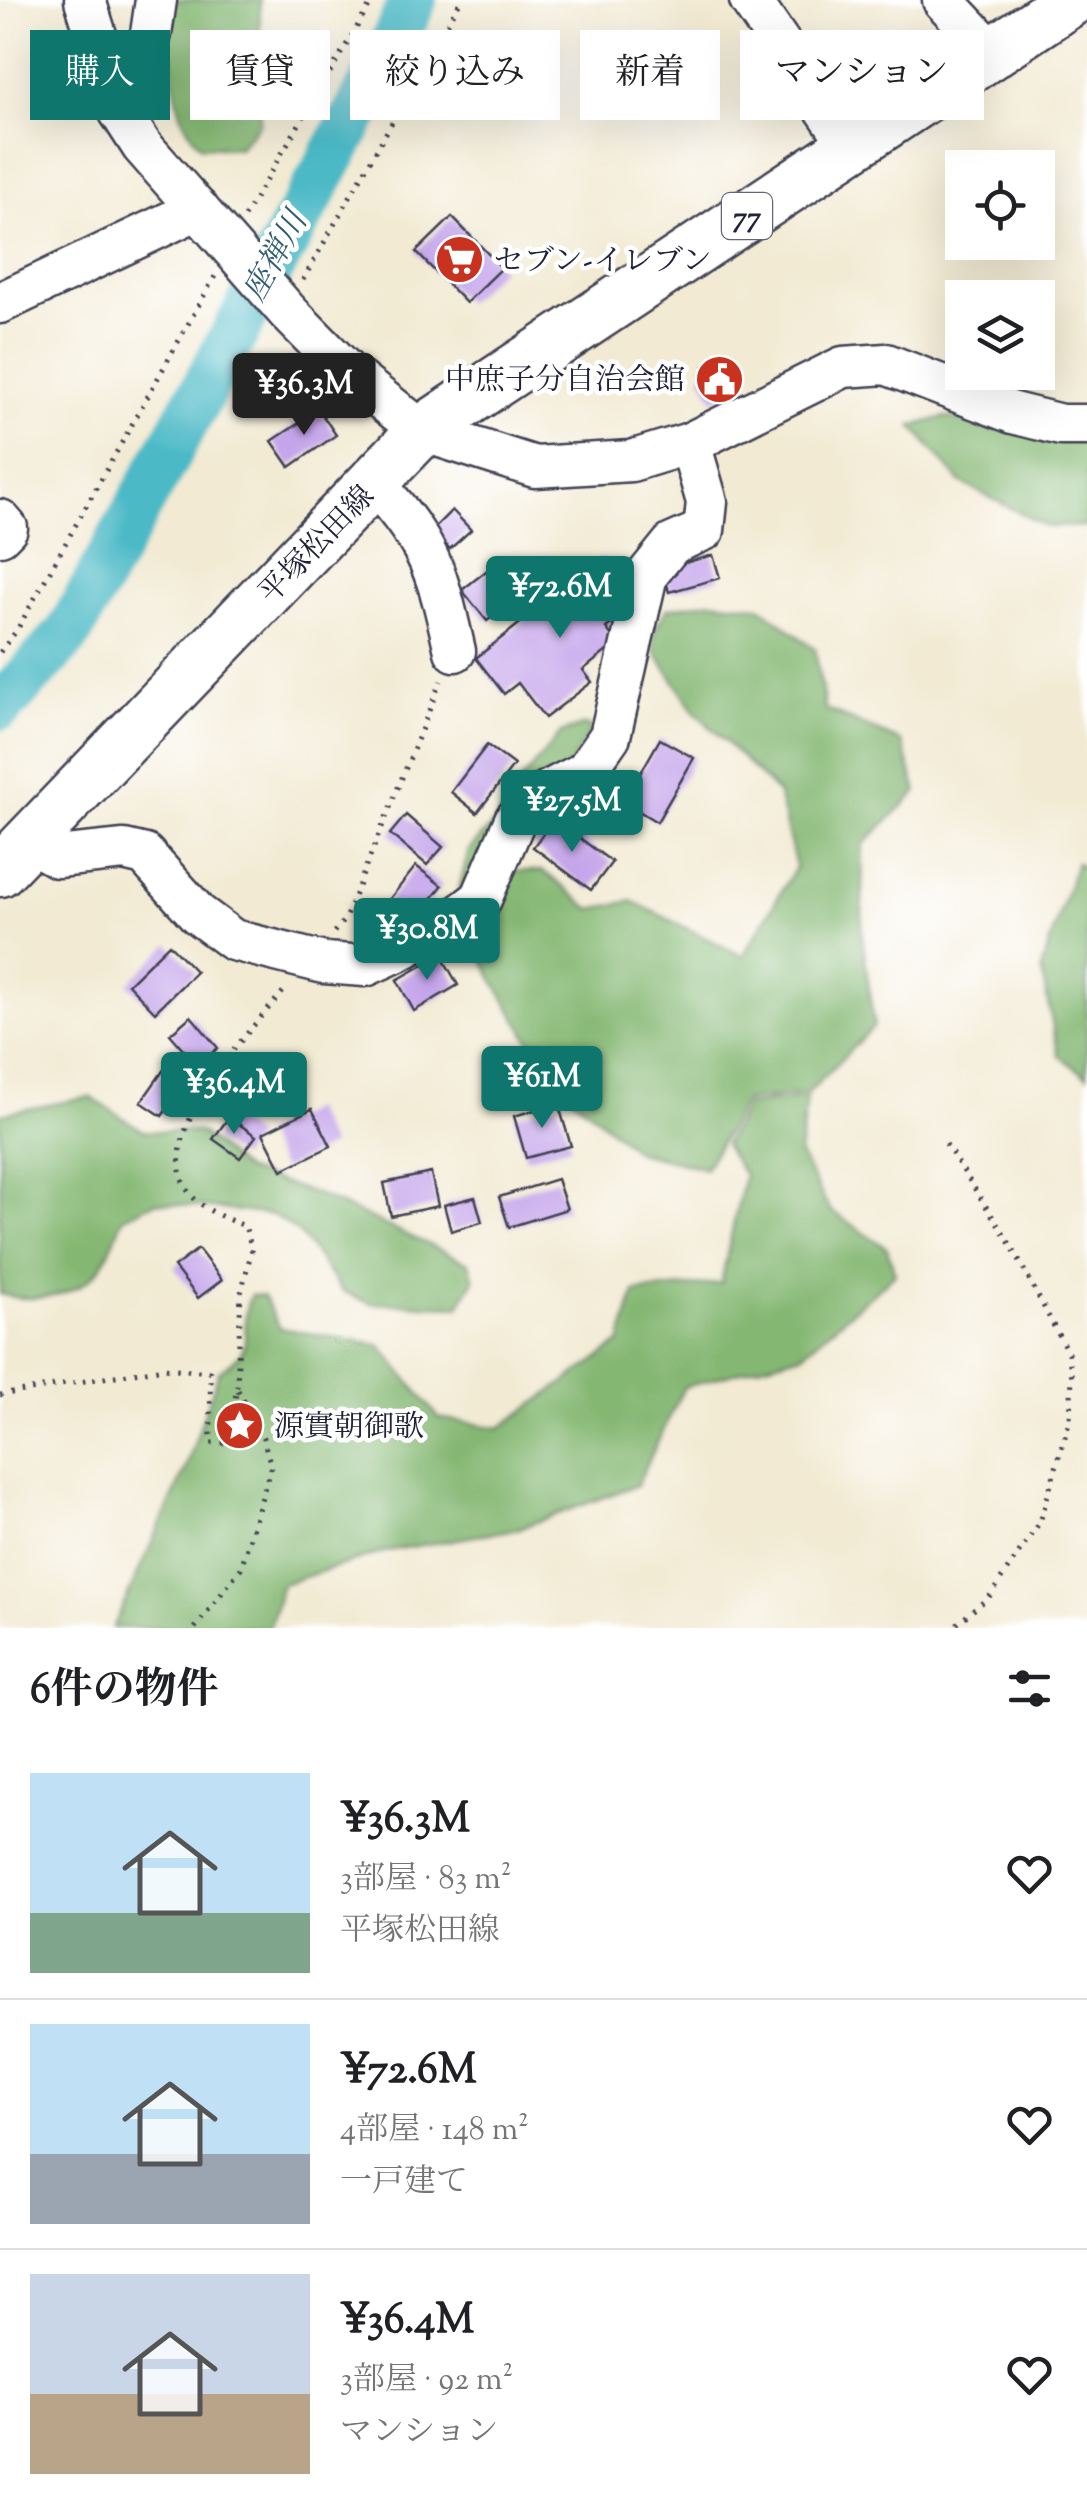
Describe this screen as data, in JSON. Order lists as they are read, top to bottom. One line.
{"streets":{"main road":["77","平塚松田線"]},"water":["座禅川"],"places":{"supermarket":["セブン-イレブン"],"public building":["中庶子分自治会館"],"place":["源實朝御歌"]},"page":{"chip":["購入","賃貸","絞り込み","新着","マンション"],"price":["¥36.3M","¥72.6M","¥27.5M","¥30.8M","¥61M","¥36.4M"],"heading":"6件の物件","list":[{"name":"¥36.3M","note":"3部屋 · 83 m² · 平塚松田線"},{"name":"¥72.6M","note":"4部屋 · 148 m² · 一戸建て"},{"name":"¥36.4M","note":"3部屋 · 92 m² · マンション"}]}}
